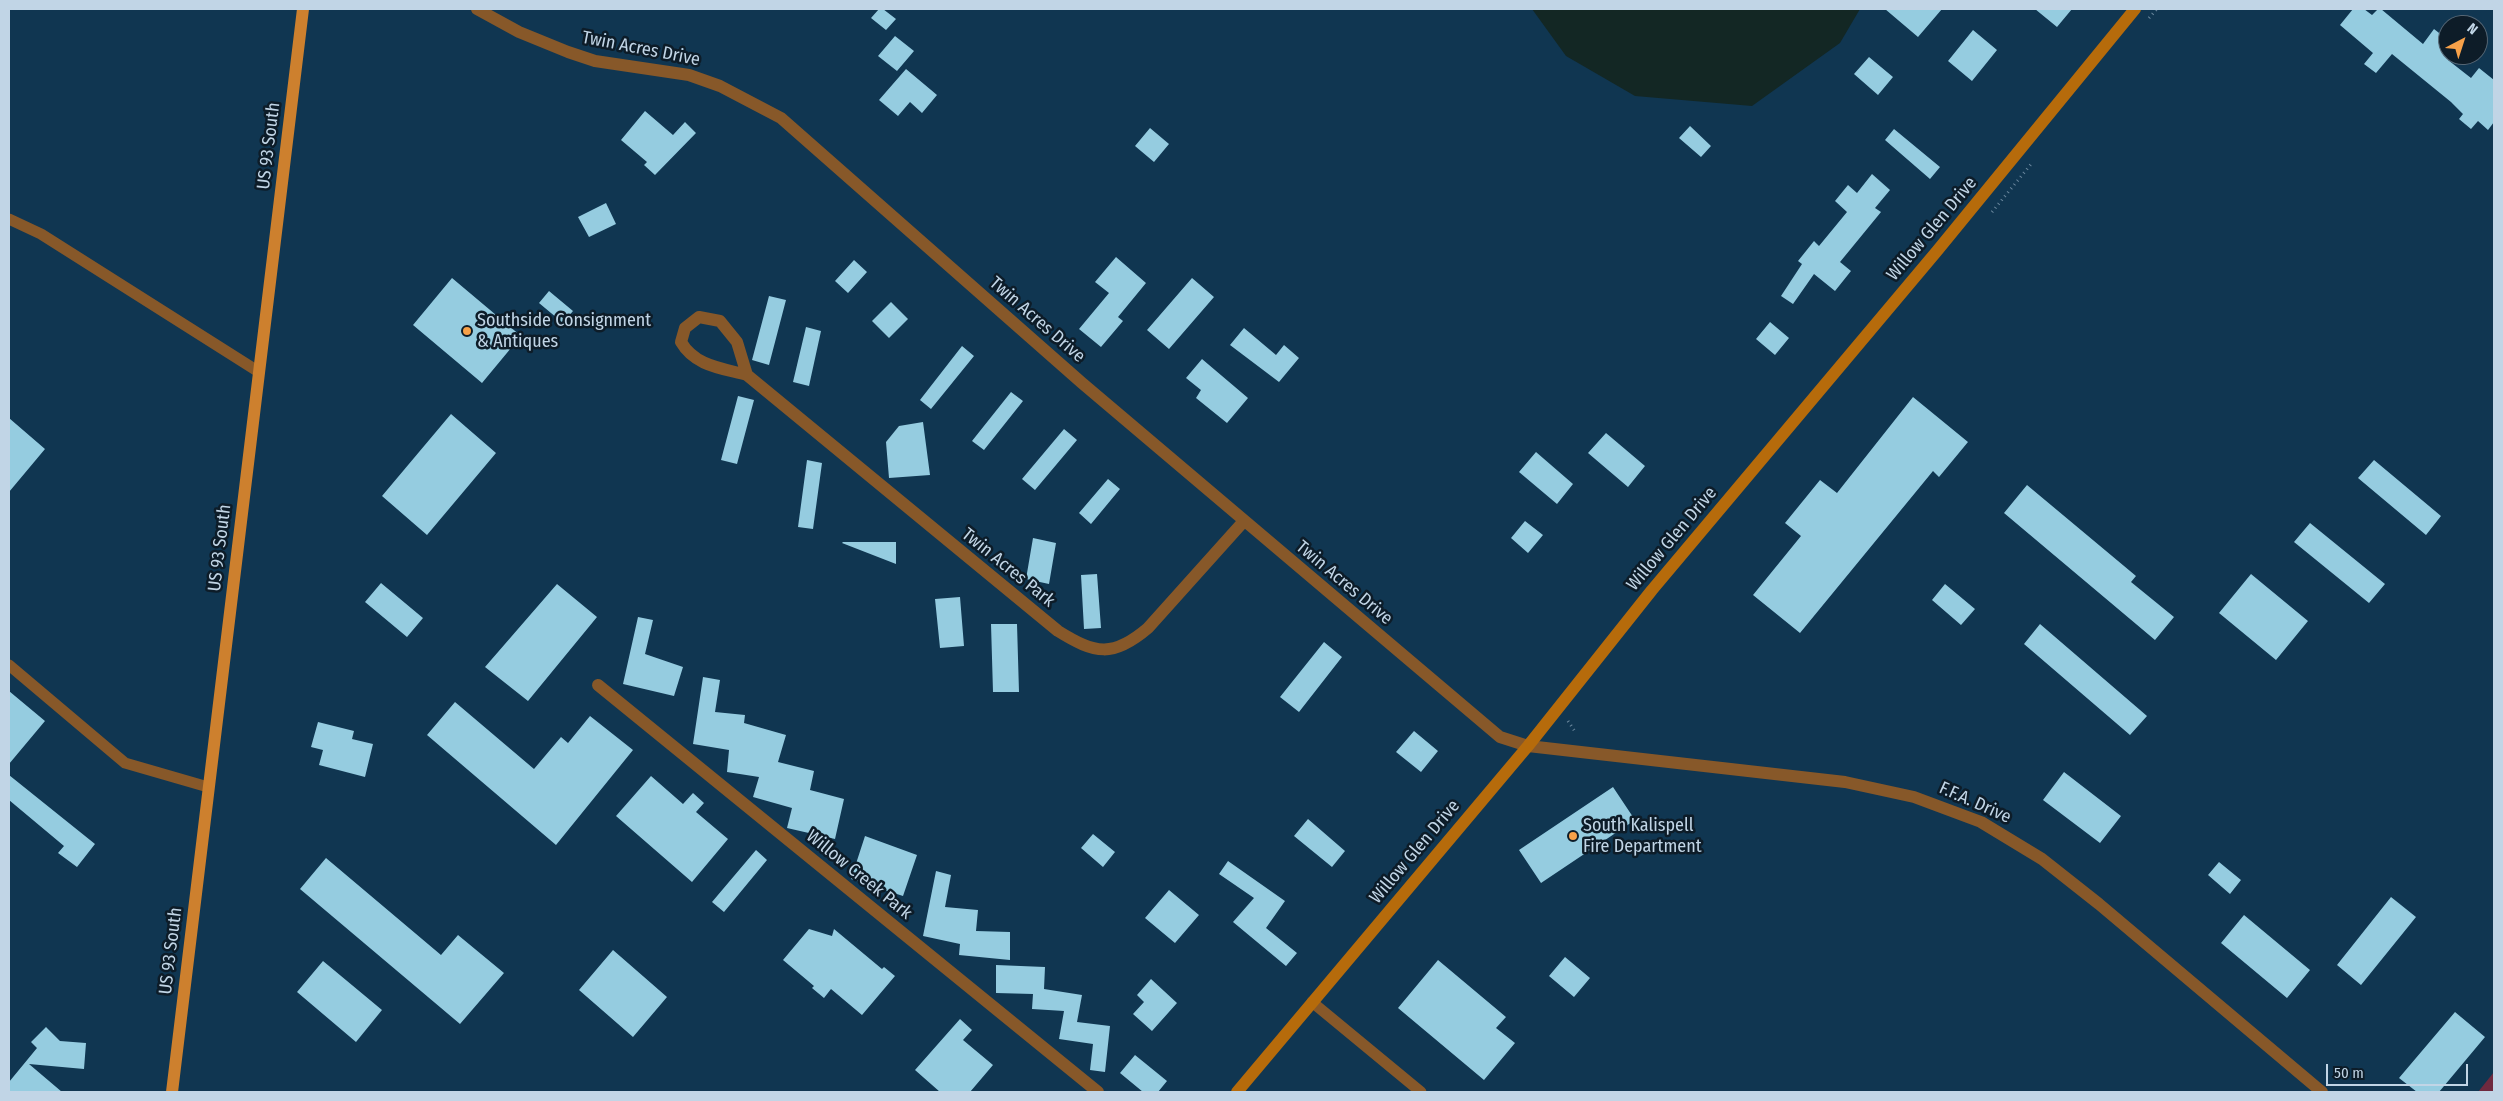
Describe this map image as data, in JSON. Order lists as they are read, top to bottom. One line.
{"streets":{"main road":["US 93 South","Willow Glen Drive"],"street":["Twin Acres Drive","Twin Acres Park","F.F.A. Drive","Willow Creek Park"]},"crossings":[["Twin Acres Drive","Willow Glen Drive"],["Twin Acres Drive","Twin Acres Park"],["Twin Acres Drive","F.F.A. Drive"],["Willow Glen Drive","F.F.A. Drive"]],"places":["Southside Consignment & Antiques","South Kalispell Fire Department"],"scale_bar":"50 m","north":"top right"}
